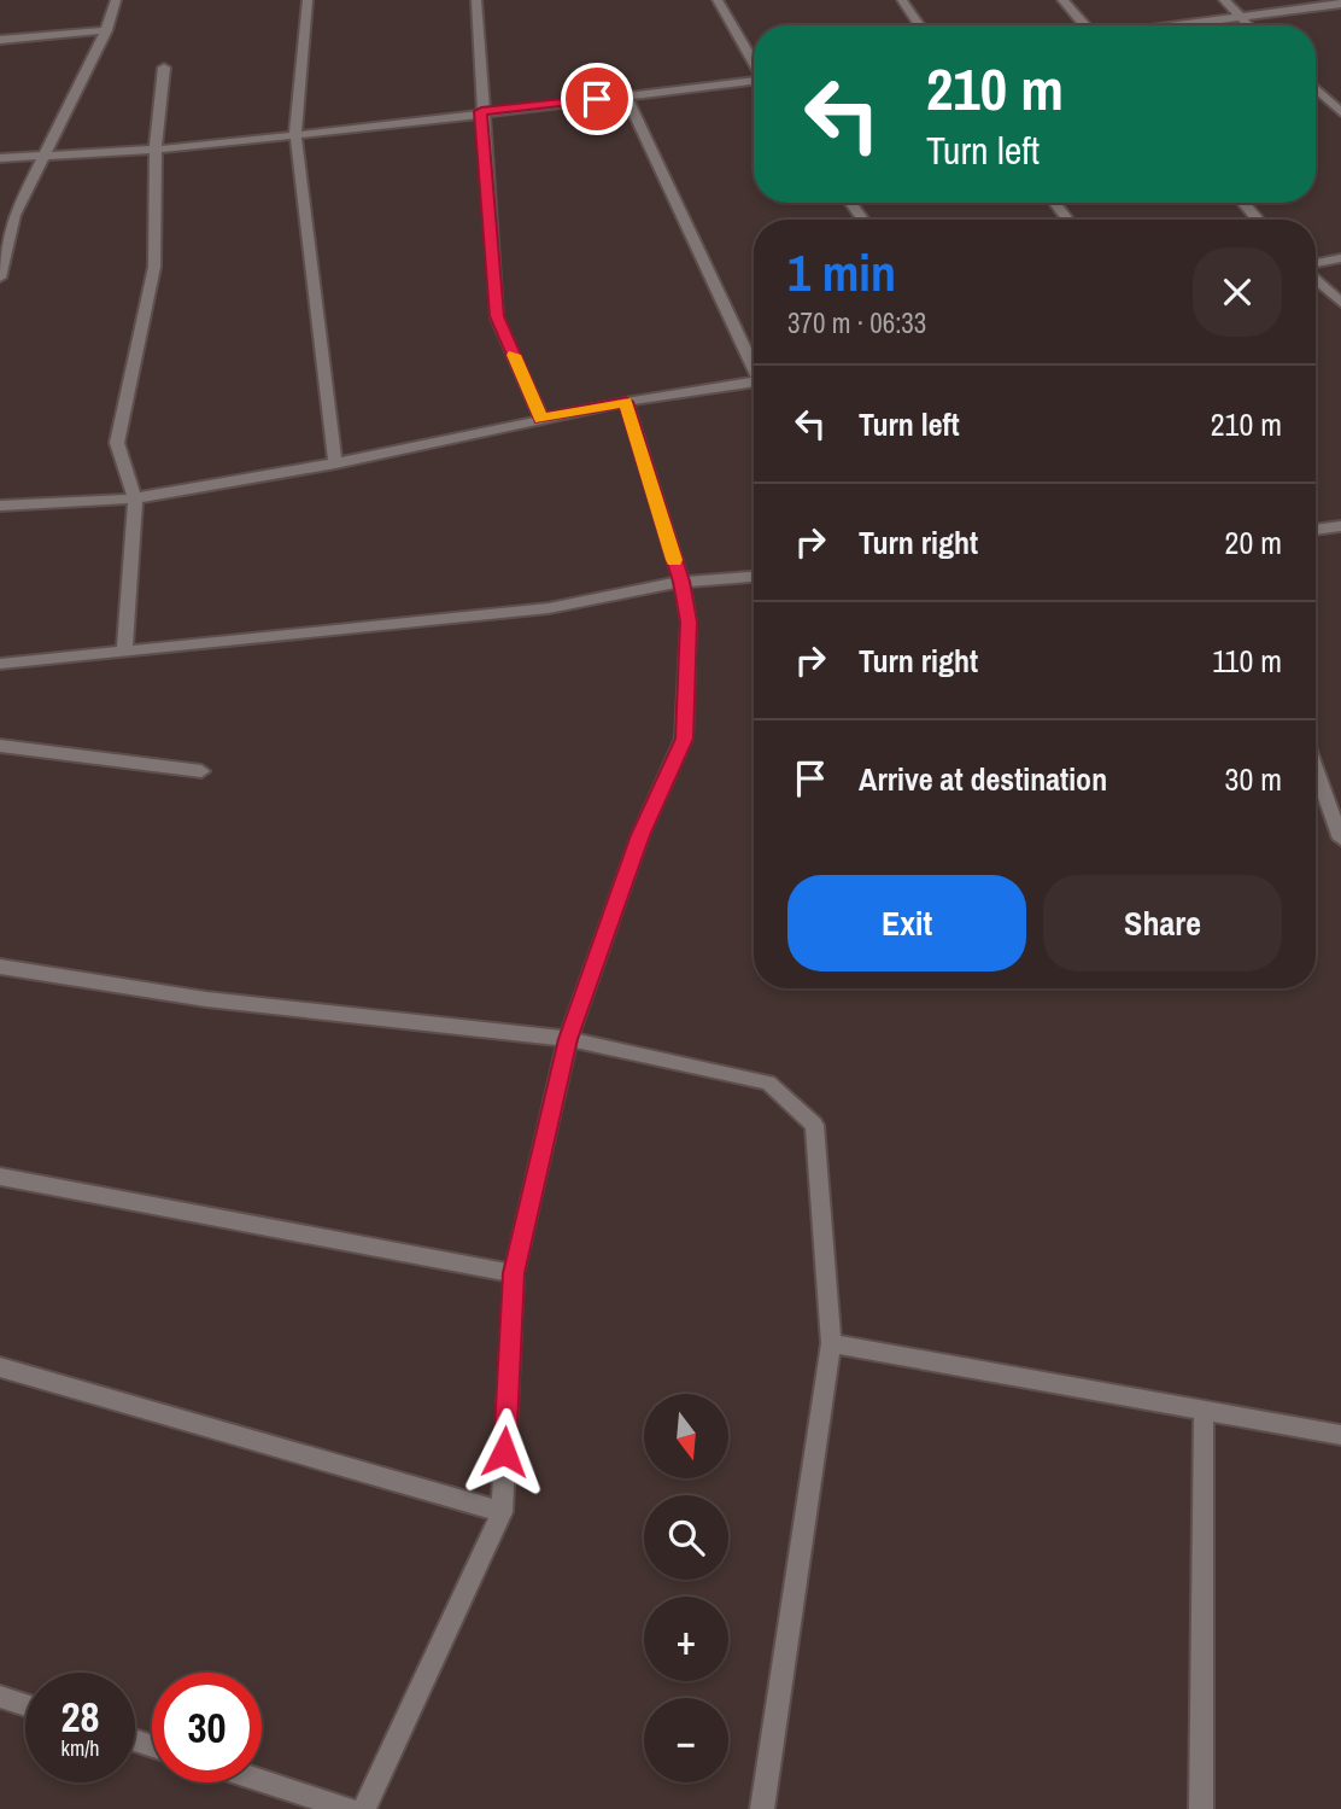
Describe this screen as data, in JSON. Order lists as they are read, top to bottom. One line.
{"north":"bottom","page":{"turn":["210 m","Turn left"],"heading":["1 min","370 m · 06:33"],"list":[{"name":"Turn left","value":"210 m"},{"name":"Turn right","value":"20 m"},{"name":"Turn right","value":"110 m"},{"name":"Arrive at destination","value":"30 m"}],"buttons":["Exit","Share"],"map_buttons":["+","−"],"speed":"28 km/h","limit":"30"}}
